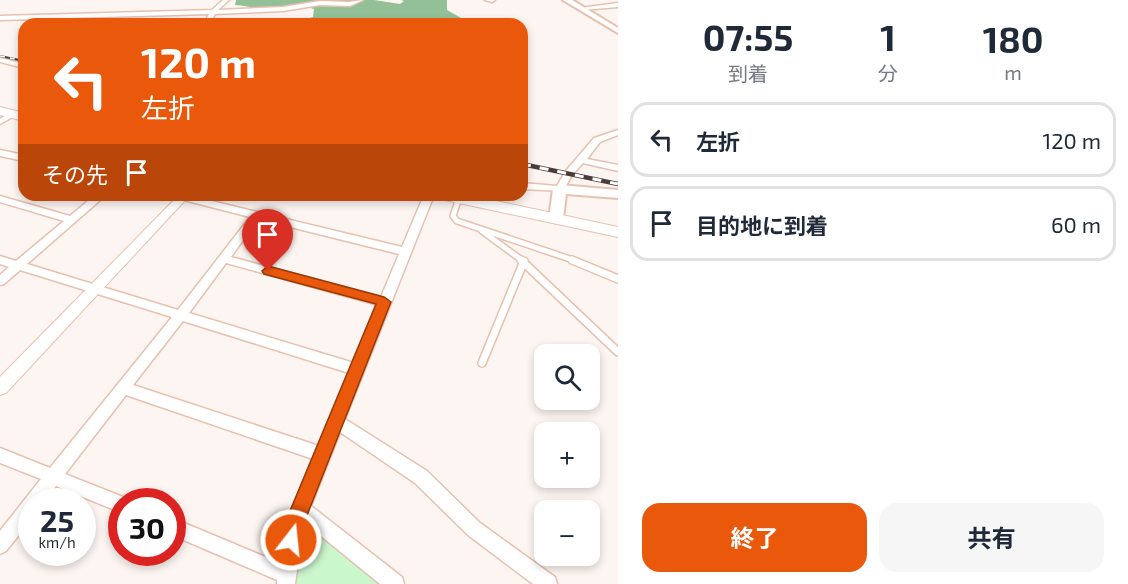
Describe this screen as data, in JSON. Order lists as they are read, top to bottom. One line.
{"page":{"eta":["07:55","到着","1","分","180","m"],"turn":["120 m","左折"],"list":[{"name":"左折","value":"120 m"},{"name":"目的地に到着","value":"60 m"}],"then":"その先","map_buttons":["+","−"],"speed":"25 km/h","limit":"30","buttons":["終了","共有"]}}
